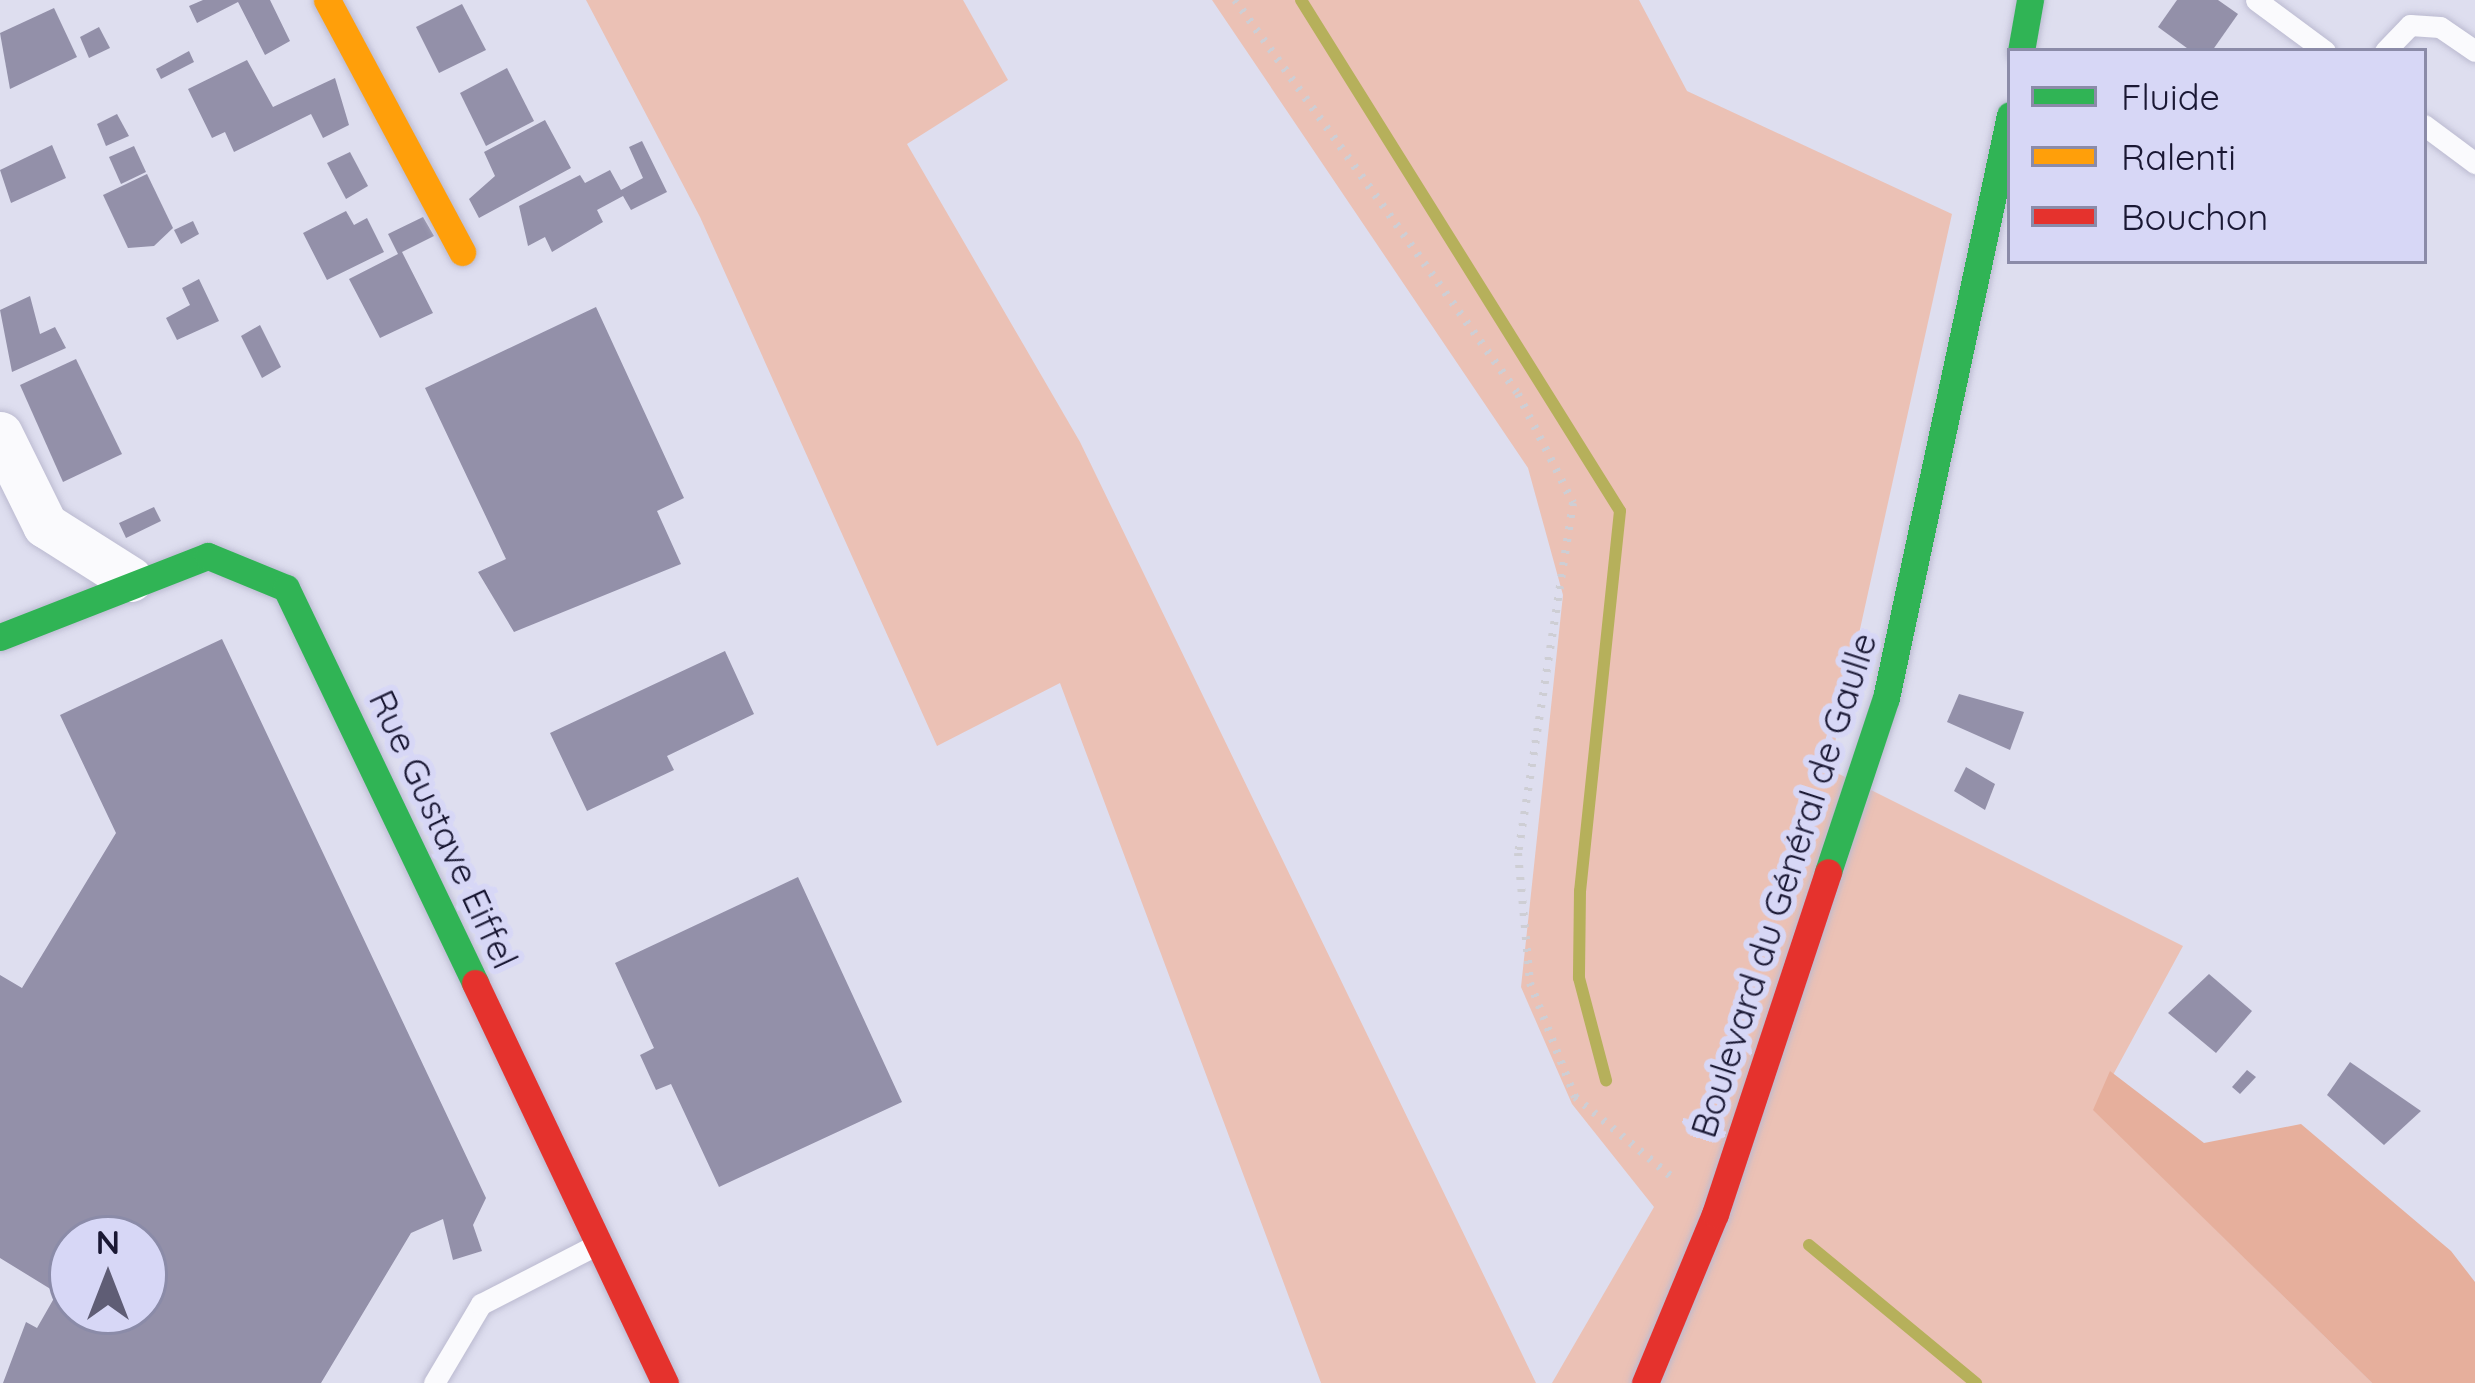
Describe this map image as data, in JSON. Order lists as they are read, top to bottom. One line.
{"streets":{"street":["Rue Gustave Eiffel","Boulevard du Général de Gaulle"]},"legend":["Fluide","Ralenti","Bouchon"],"north":"top"}
